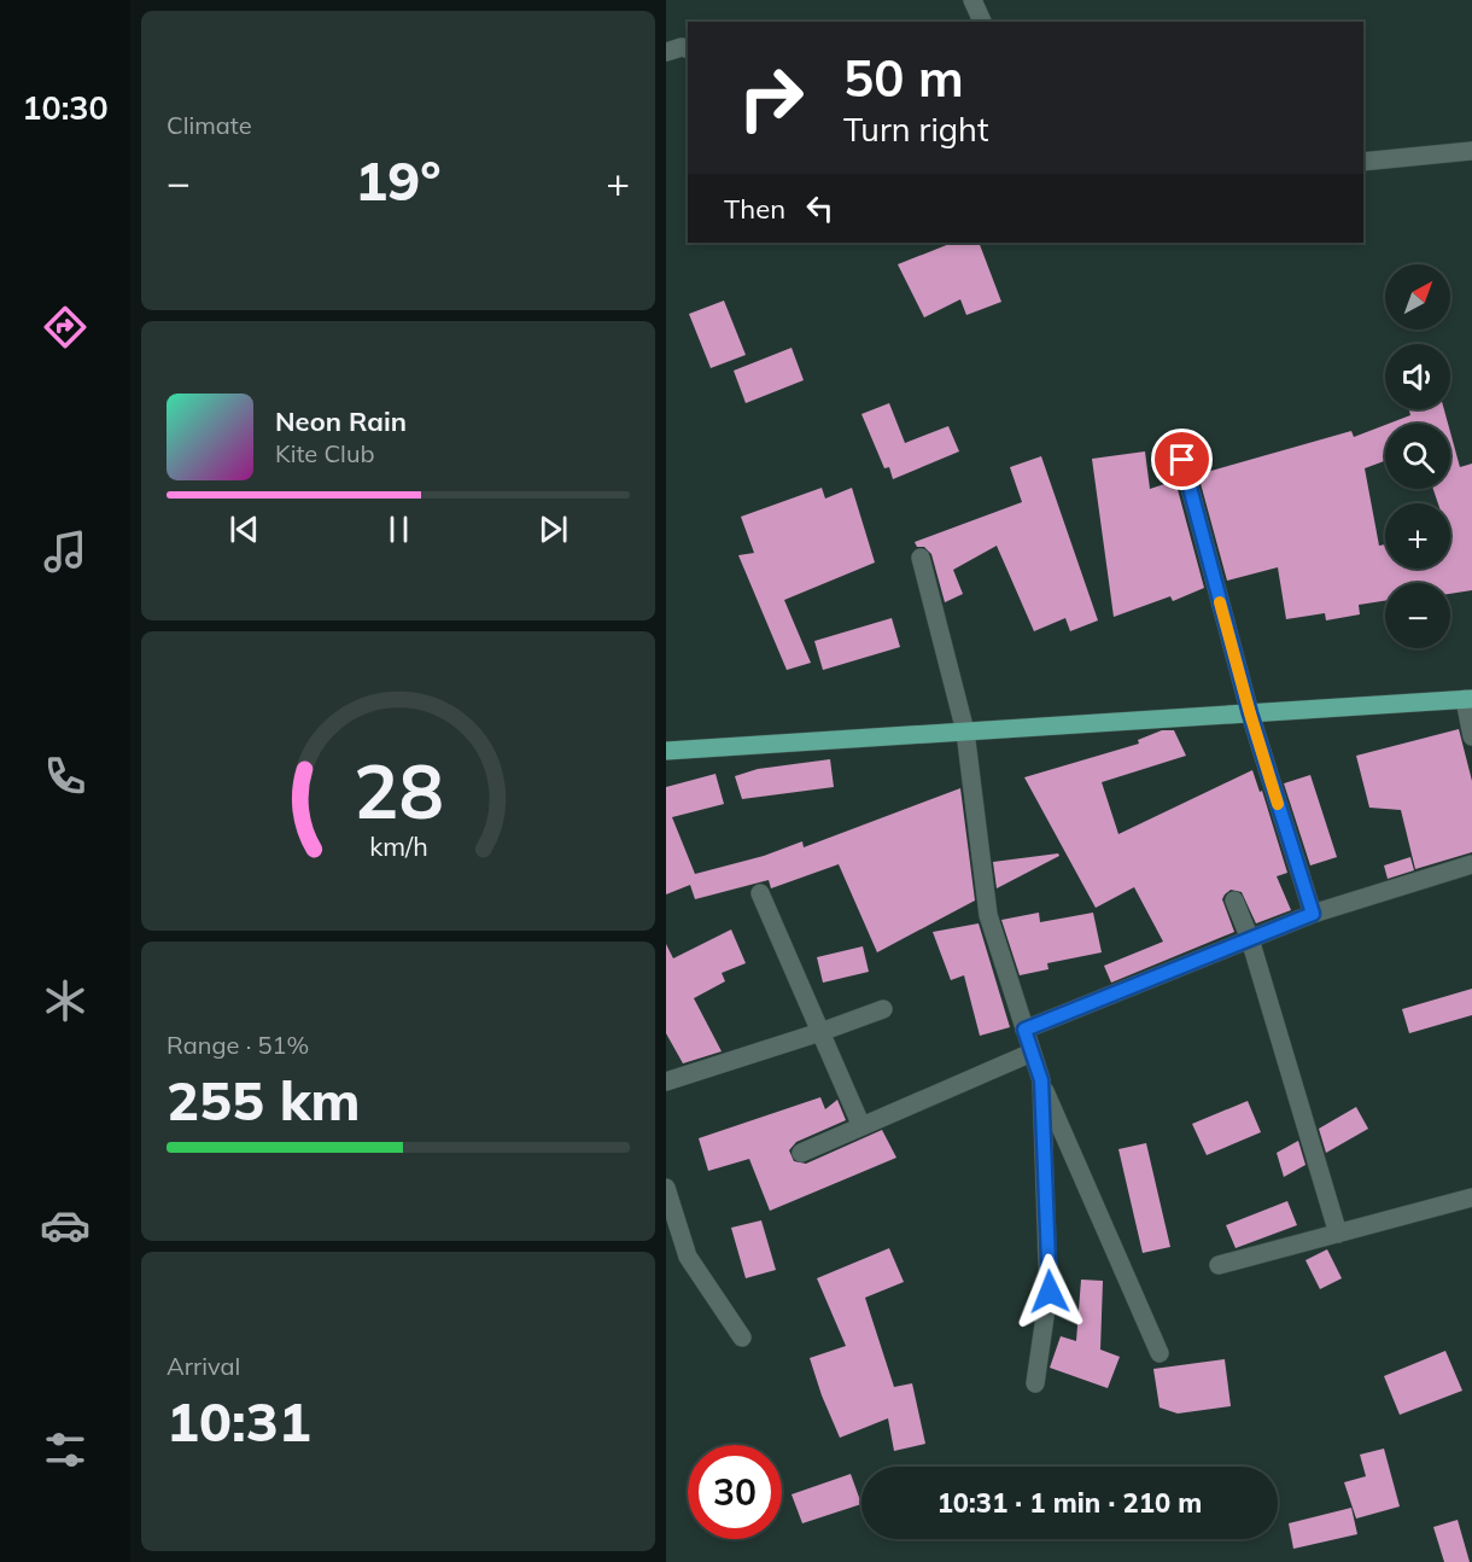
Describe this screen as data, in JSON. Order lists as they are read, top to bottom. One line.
{"north":"top right","page":{"tabs":"10:30","tile":["Climate",["Range · 51%","255 km"],["Arrival","10:31"]],"turn":["50 m","Turn right"],"heat":["−","19°","+"],"then":"Then","map_buttons":["+","−"],"song":["Neon Rain","Kite Club"],"limit":"30","trip":"10:31 · 1 min · 210 m","gauge":["28","km/h"]}}
